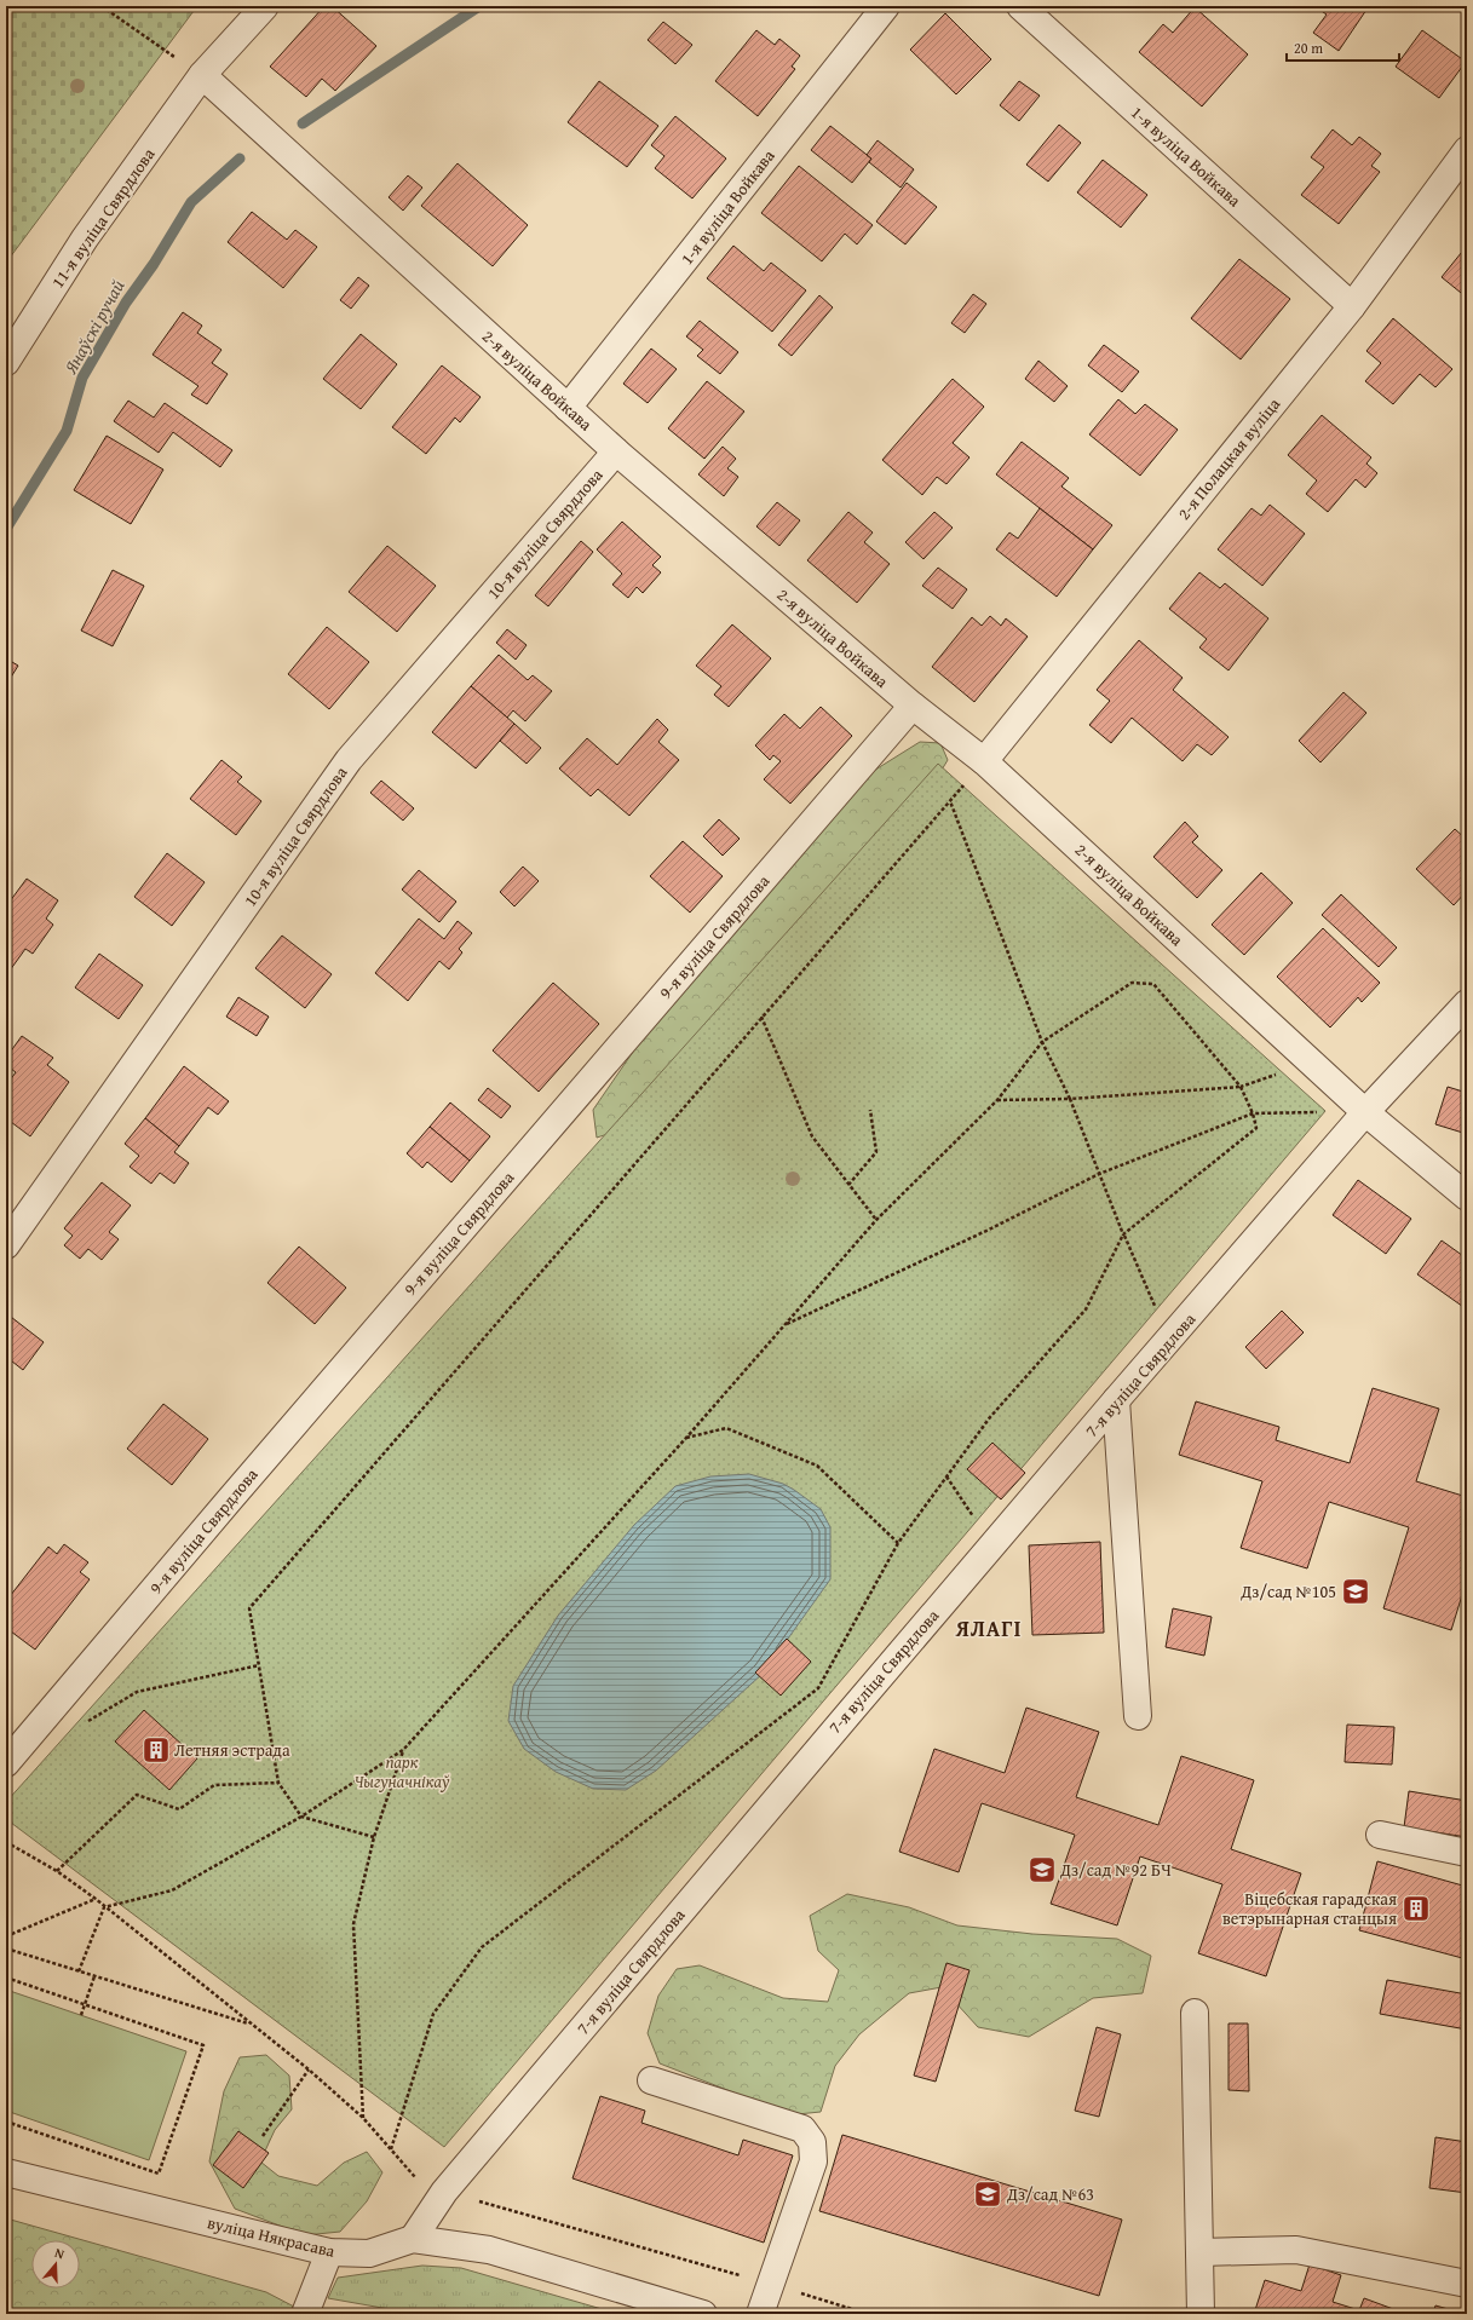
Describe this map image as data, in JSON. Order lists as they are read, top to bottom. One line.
{"streets":{"street":["1-я вуліца Войкава","11-я вуліца Свярдлова","2-я вуліца Войкава","2-я Полацкая вуліца","10-я вуліца Свярдлова","9-я вуліца Свярдлова","7-я вуліца Свярдлова","вуліца Някрасава"]},"crossings":[["1-я вуліца Войкава","2-я вуліца Войкава"],["1-я вуліца Войкава","2-я Полацкая вуліца"],["11-я вуліца Свярдлова","2-я вуліца Войкава"],["2-я вуліца Войкава","2-я Полацкая вуліца"],["2-я вуліца Войкава","10-я вуліца Свярдлова"],["2-я вуліца Войкава","9-я вуліца Свярдлова"],["2-я вуліца Войкава","7-я вуліца Свярдлова"],["7-я вуліца Свярдлова","вуліца Някрасава"]],"districts":["ЯЛАГІ"],"water":["Янаўскі ручай"],"parks":["парк Чыгуначнікаў"],"places":{"school or university":["Дз/сад №105","Дз/сад №92 БЧ","Дз/сад №63"],"building":["Летняя эстрада","Віцебская гарадская ветэрынарная станцыя"]},"scale_bar":"20 m","north":"top"}
